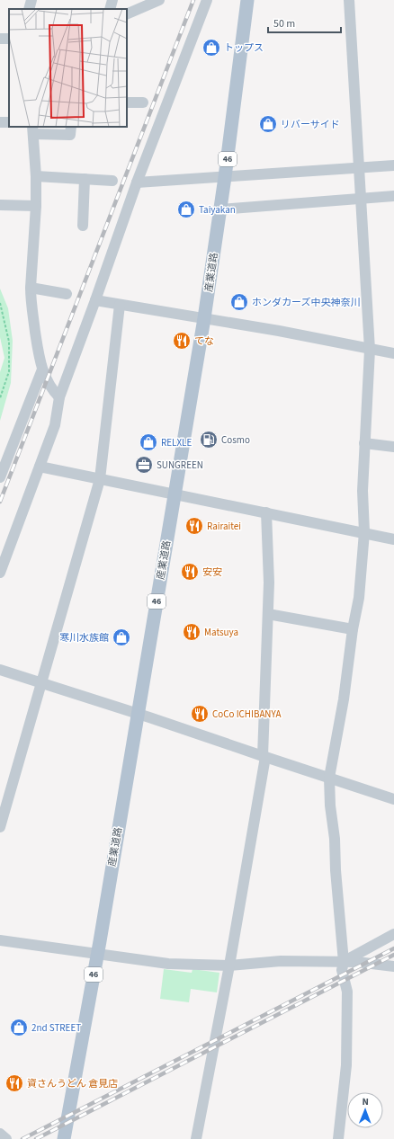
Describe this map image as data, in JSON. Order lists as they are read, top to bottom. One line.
{"streets":{"main road":["46","産業道路"]},"places":{"shop":["トップス","リバーサイド","Taiyakan","ホンダカーズ中央神奈川","RELXLE","寒川水族館","2nd STREET"],"restaurant":["てな","Rairaitei","安安","Matsuya","CoCo ICHIBANYA","資さんうどん 倉見店"],"fuel station":["Cosmo"],"office":["SUNGREEN"]},"scale_bar":"50 m","north":"top"}
